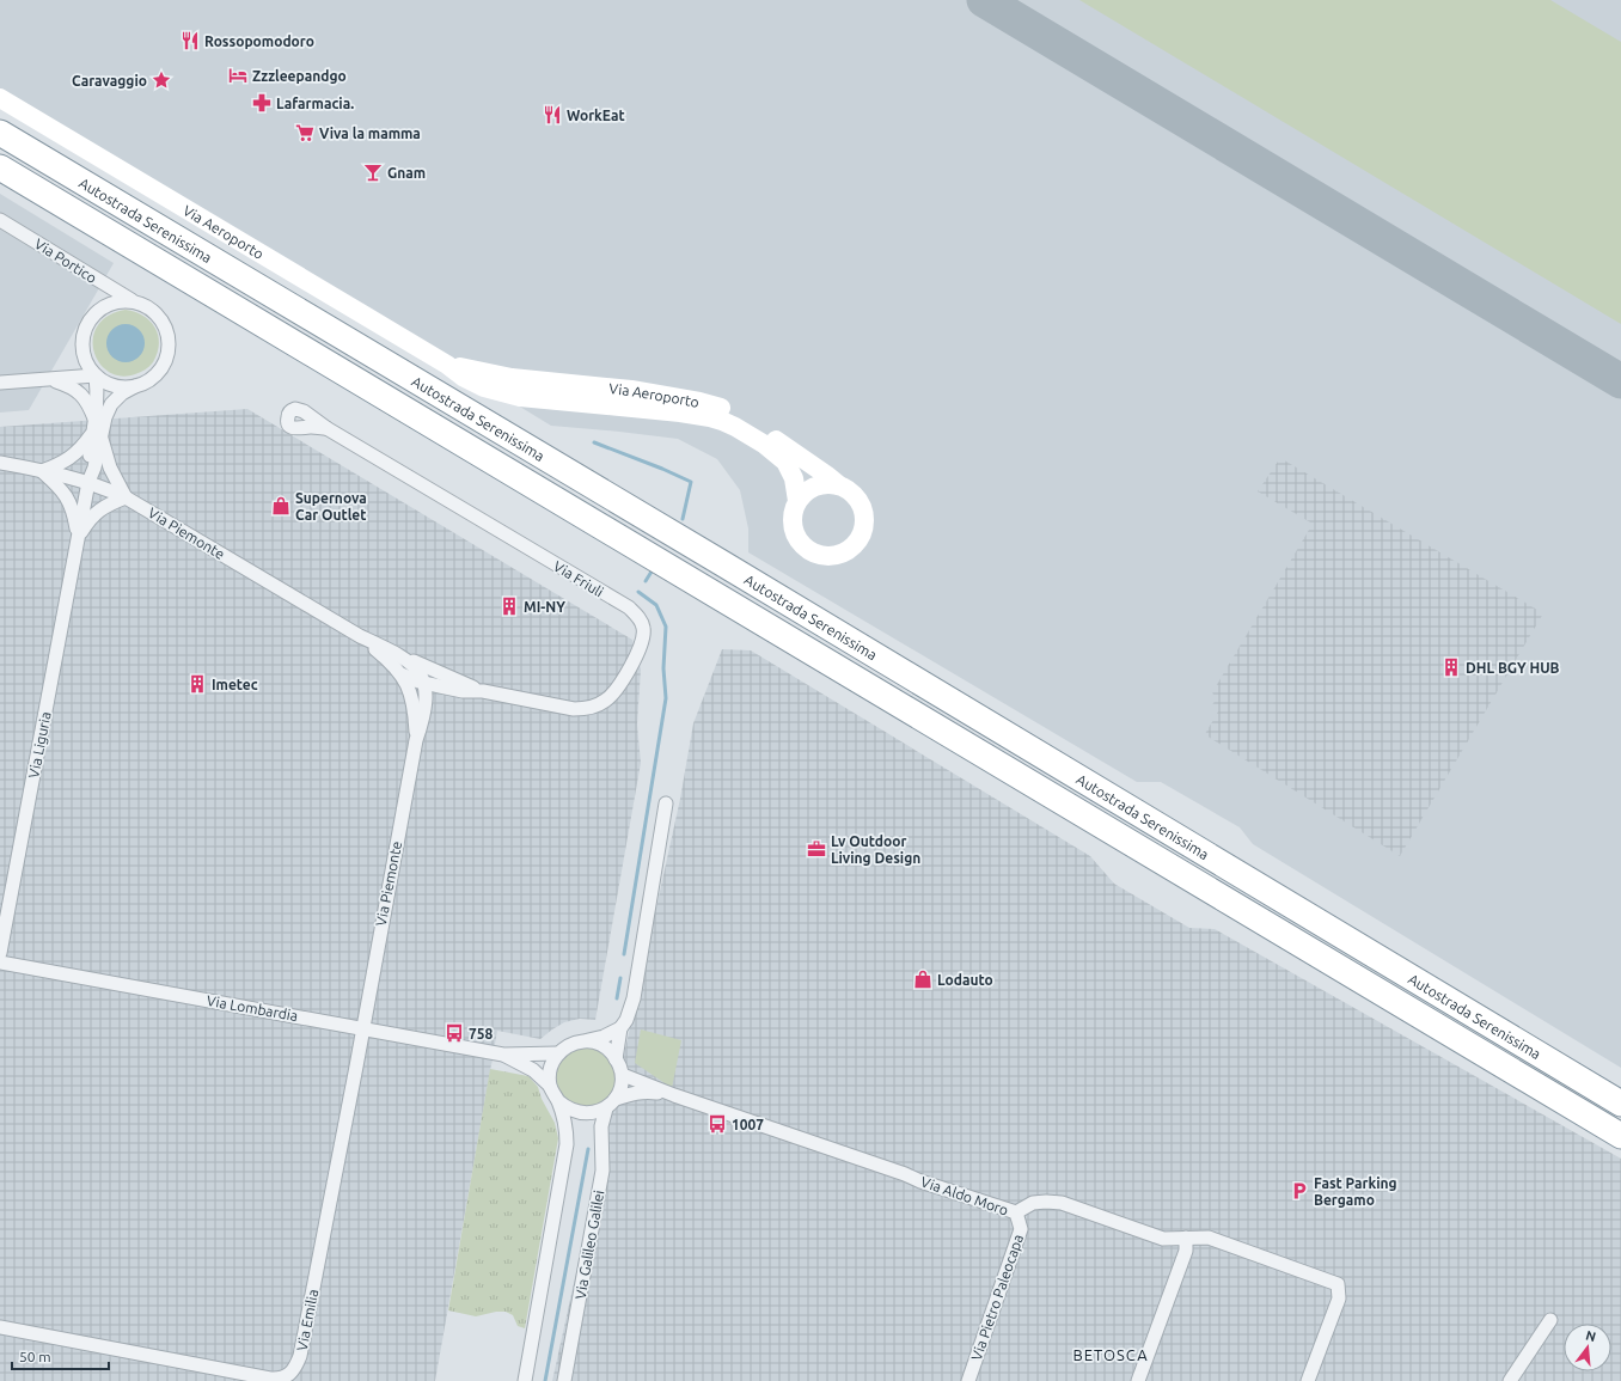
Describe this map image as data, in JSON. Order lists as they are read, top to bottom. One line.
{"streets":{"highway":["Autostrada Serenissima"],"main road":["Via Aeroporto"],"street":["Via Portico","Via Piemonte","Via Friuli","Via Liguria","Via Lombardia","Via Aldo Moro","Via Galileo Galilei","Via Pietro Paleocapa","Via Emilia"]},"crossings":[["Via Portico","Via Liguria"],["Via Piemonte","Via Friuli"],["Via Piemonte","Via Liguria"],["Via Piemonte","Via Lombardia"],["Via Piemonte","Via Emilia"],["Via Lombardia","Via Aldo Moro"],["Via Lombardia","Via Galileo Galilei"],["Via Lombardia","Via Emilia"],["Via Aldo Moro","Via Galileo Galilei"],["Via Aldo Moro","Via Pietro Paleocapa"]],"districts":["BETOSCA"],"places":{"restaurant":["Rossopomodoro","WorkEat"],"hotel":["Zzzleepandgo"],"place":["Caravaggio"],"pharmacy":["Lafarmacia."],"supermarket":["Viva la mamma"],"bar":["Gnam"],"shop":["Supernova Car Outlet","Lodauto"],"building":["MI-NY","DHL BGY HUB","Imetec"],"office":["Lv Outdoor Living Design"],"bus stop":["758","1007"],"parking":["Fast Parking Bergamo"]},"scale_bar":"50 m","north":"top"}
